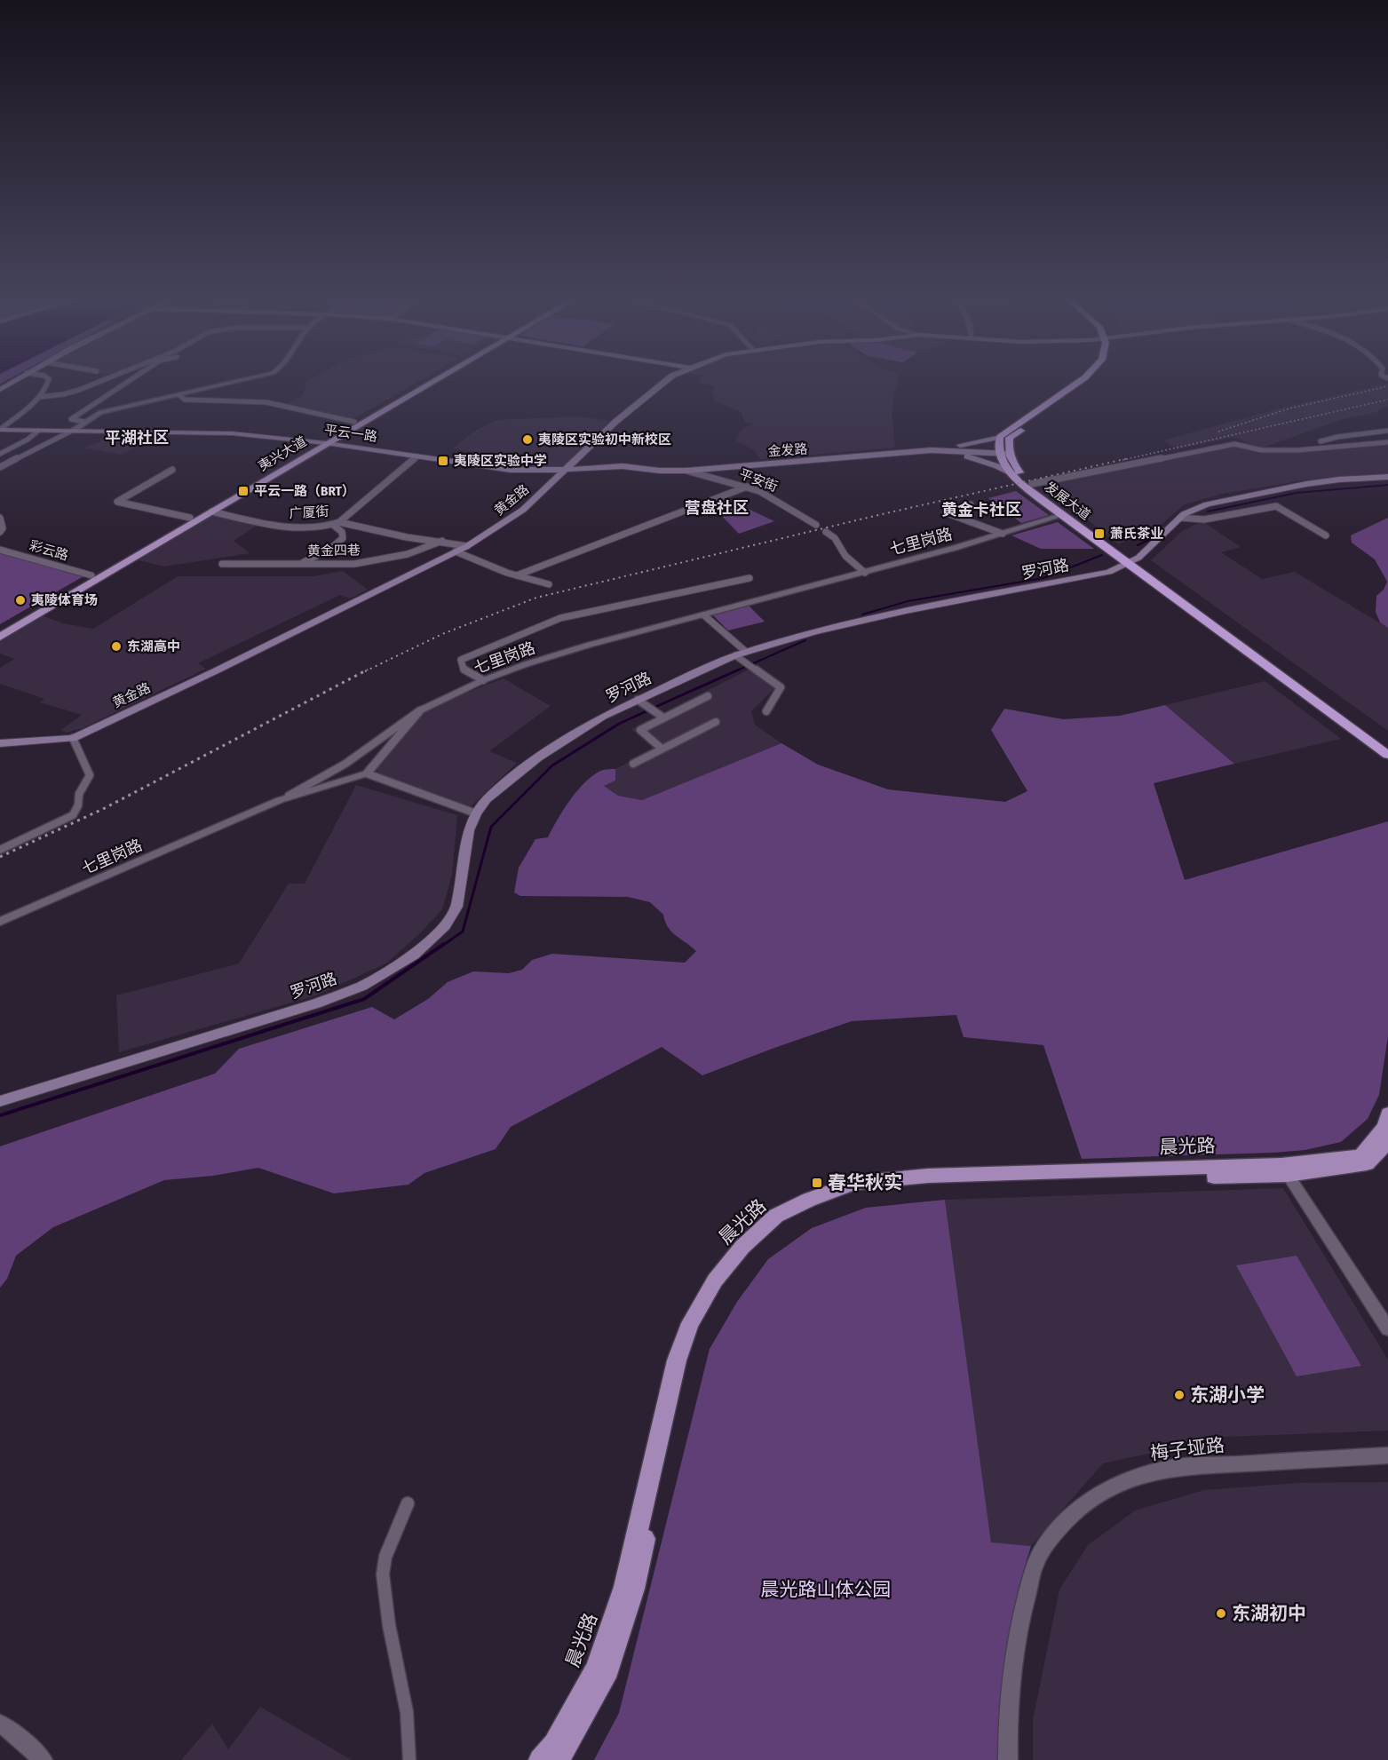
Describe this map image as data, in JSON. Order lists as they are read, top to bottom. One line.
{"streets":{"highway":["发展大道"],"main road":["平云一路","金发路","夷兴大道","黄金路","罗河路","晨光路"],"street":["平安街","广厦街","七里岗路","彩云路","黄金四巷","梅子垭路"]},"crossings":[["平云一路","金发路"],["平云一路","夷兴大道"],["平云一路","黄金路"],["平云一路","广厦街"],["金发路","平安街"],["金发路","黄金路"],["金发路","发展大道"],["夷兴大道","广厦街"],["夷兴大道","彩云路"],["发展大道","七里岗路"],["发展大道","罗河路"]],"districts":["平湖社区","营盘社区","黄金卡社区"],"parks":["晨光路山体公园"],"places":{"other":["夷陵区实验初中新校区","夷陵体育场","东湖高中","东湖小学","东湖初中"],"transit":["夷陵区实验中学","平云一路（BRT）","萧氏茶业","春华秋实"]}}
